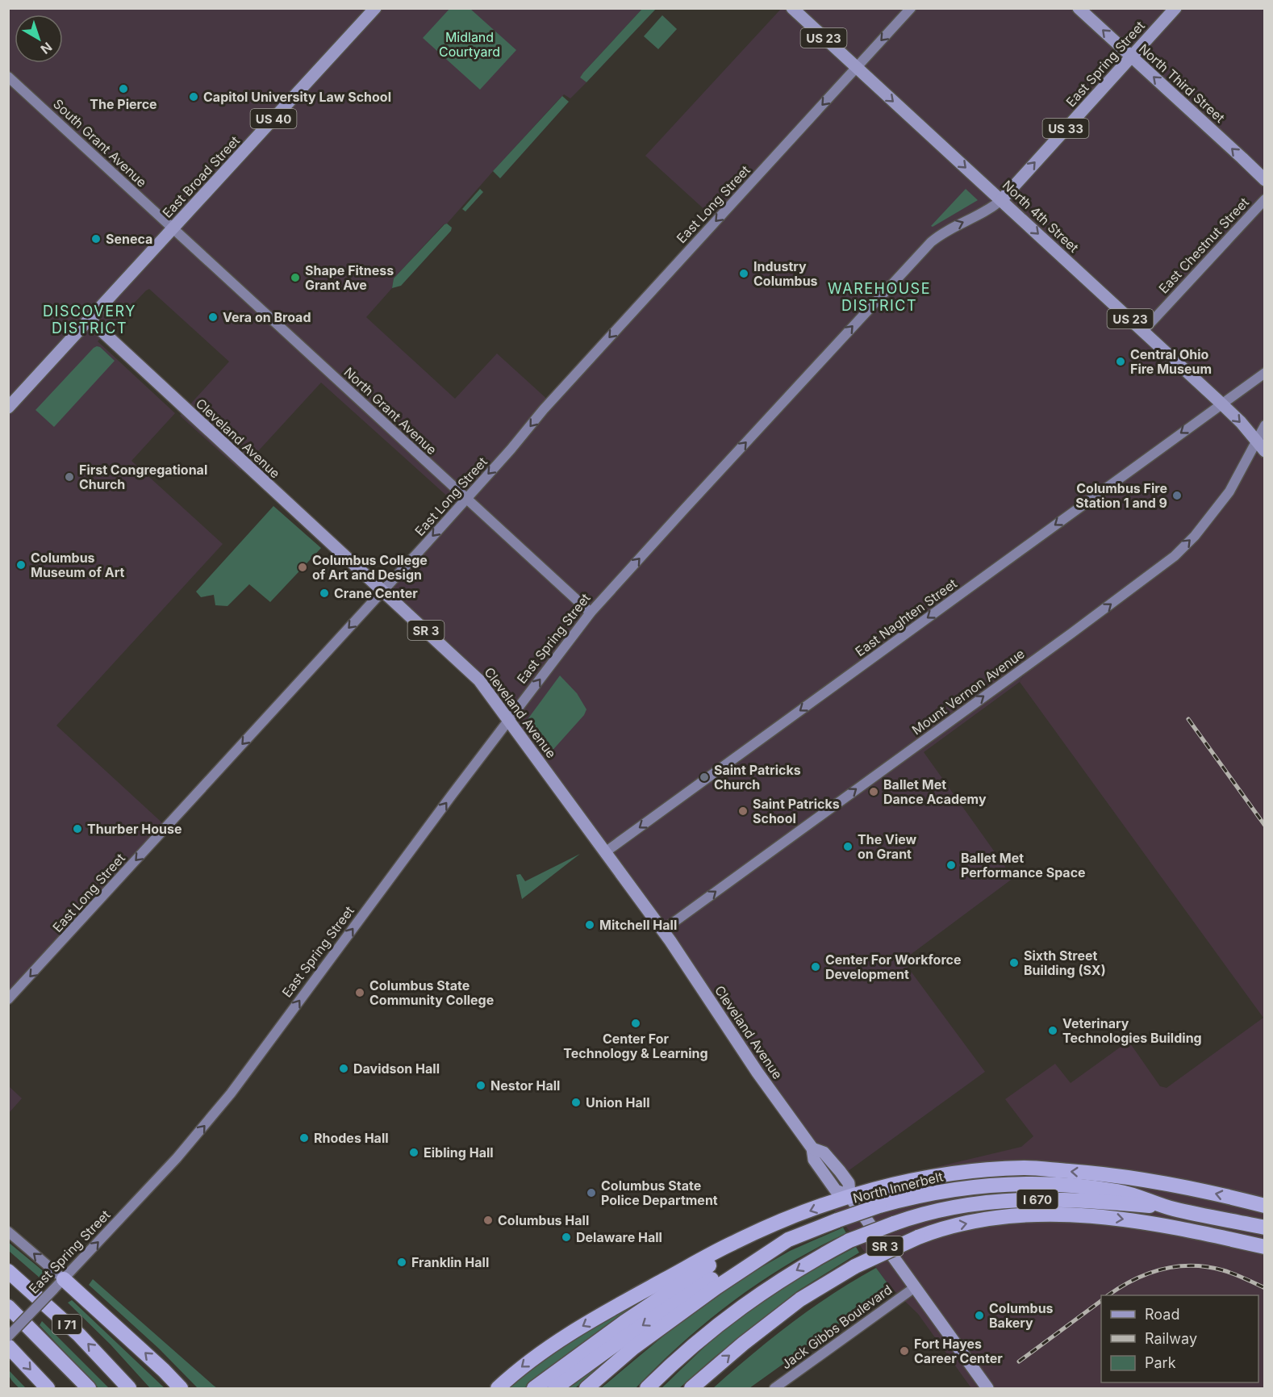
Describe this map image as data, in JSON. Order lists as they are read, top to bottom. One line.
{"streets":{"highway":["North Innerbelt","I 670","I 71"],"main road":["US 23","East Spring Street","North Third Street","US 40","US 33","South Grant Avenue","East Broad Street","East Long Street","North 4th Street","East Chestnut Street","North Grant Avenue","Cleveland Avenue","East Naghten Street","SR 3","Mount Vernon Avenue","Jack Gibbs Boulevard"]},"crossings":[["East Spring Street","North Third Street"],["East Spring Street","North 4th Street"],["East Spring Street","North Grant Avenue"],["East Spring Street","Cleveland Avenue"],["South Grant Avenue","East Broad Street"],["South Grant Avenue","North Grant Avenue"],["East Broad Street","North Grant Avenue"],["East Broad Street","Cleveland Avenue"],["East Long Street","North 4th Street"],["East Long Street","North Grant Avenue"],["East Long Street","Cleveland Avenue"],["North 4th Street","East Chestnut Street"],["North 4th Street","East Naghten Street"],["North 4th Street","Mount Vernon Avenue"],["Cleveland Avenue","East Naghten Street"],["Cleveland Avenue","Mount Vernon Avenue"],["Cleveland Avenue","Jack Gibbs Boulevard"],["North Innerbelt","I 670"]],"one_way":["East Spring Street","North Third Street","East Long Street","North 4th Street","East Naghten Street","Mount Vernon Avenue"],"districts":["WAREHOUSE DISTRICT","DISCOVERY DISTRICT"],"parks":["Midland Courtyard"],"places":["The Pierce","Capitol University Law School","Seneca","Industry Columbus","Shape Fitness Grant Ave","Vera on Broad","Central Ohio Fire Museum","First Congregational Church","Columbus Fire Station 1 and 9","Columbus Museum of Art","Columbus College of Art and Design","Crane Center","Saint Patricks Church","Ballet Met Dance Academy","Saint Patricks School","Thurber House","The View on Grant","Ballet Met Performance Space","Mitchell Hall","Sixth Street Building (SX)","Center For Workforce Development","Columbus State Community College","Center For Technology & Learning","Veterinary Technologies Building","Davidson Hall","Nestor Hall","Union Hall","Rhodes Hall","Eibling Hall","Columbus State Police Department","Columbus Hall","Delaware Hall","Franklin Hall","Columbus Bakery","Fort Hayes Career Center"],"legend":["Road","Railway","Park"],"north":"bottom right"}
